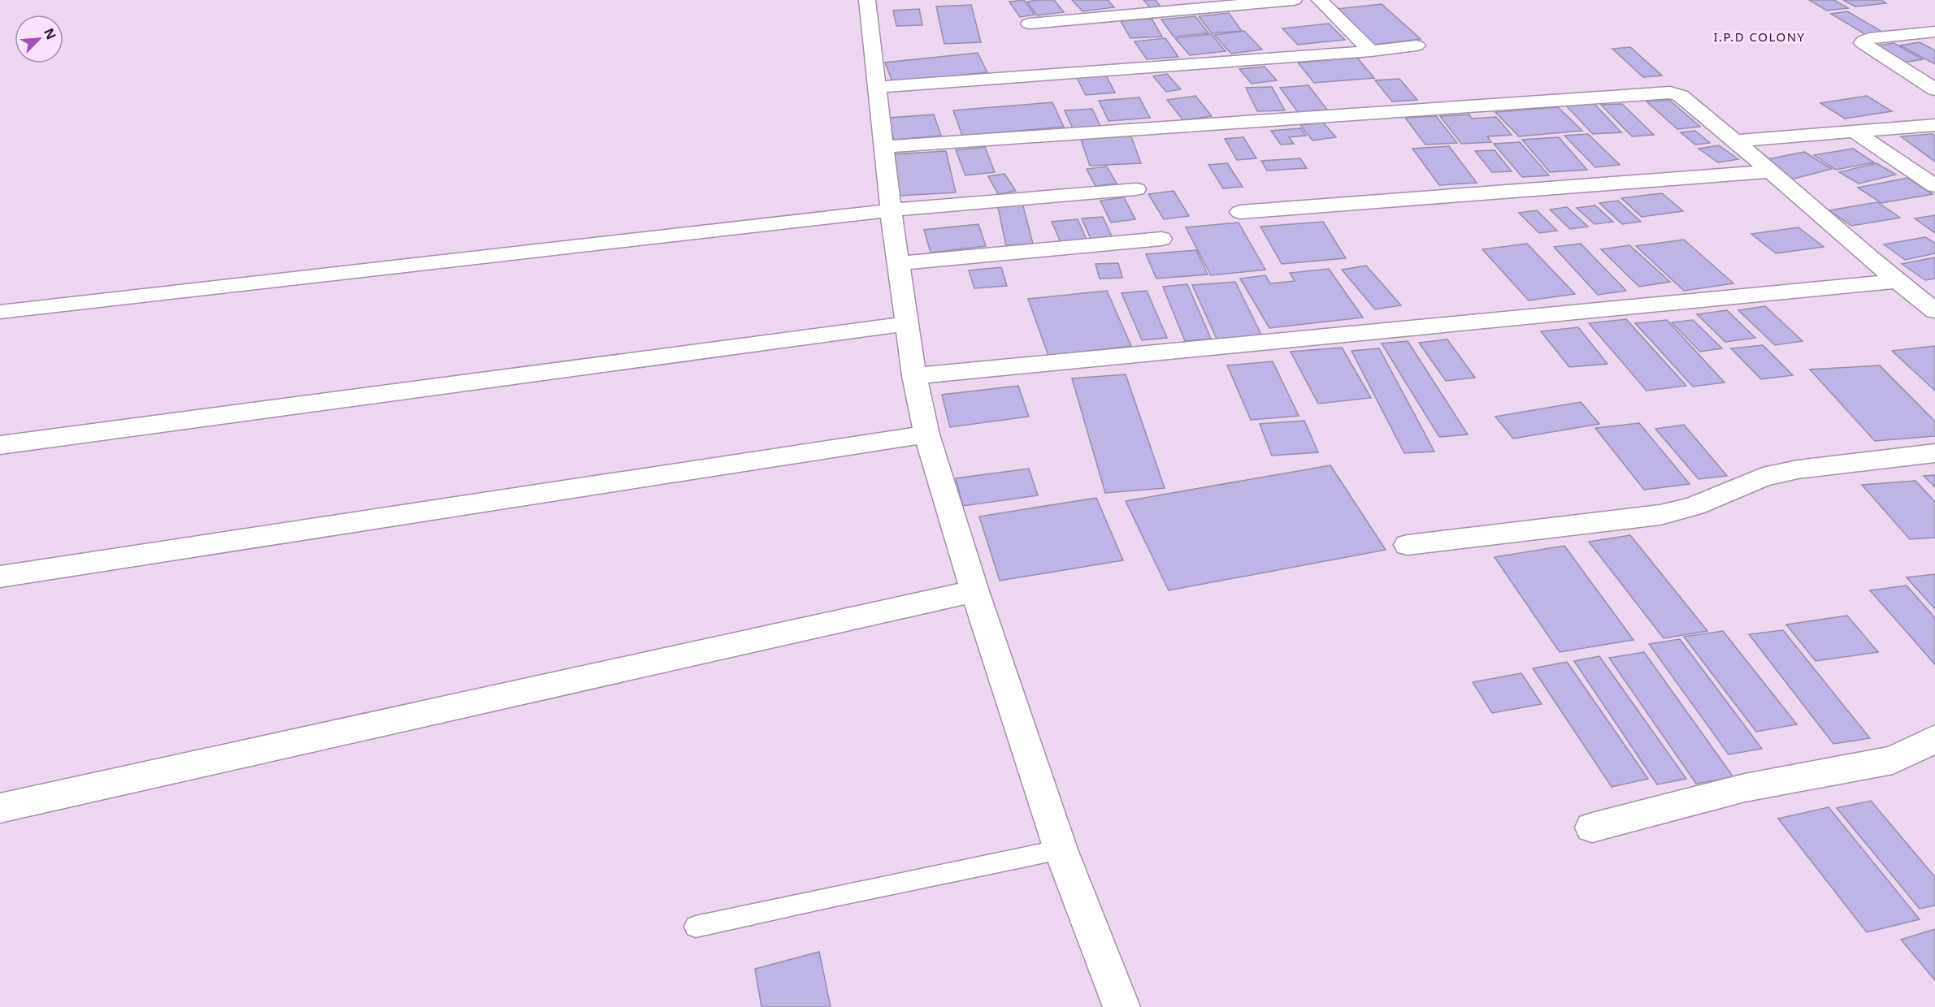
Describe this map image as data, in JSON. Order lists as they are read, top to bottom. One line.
{"districts":["I.P.D COLONY"],"north":"top right"}
